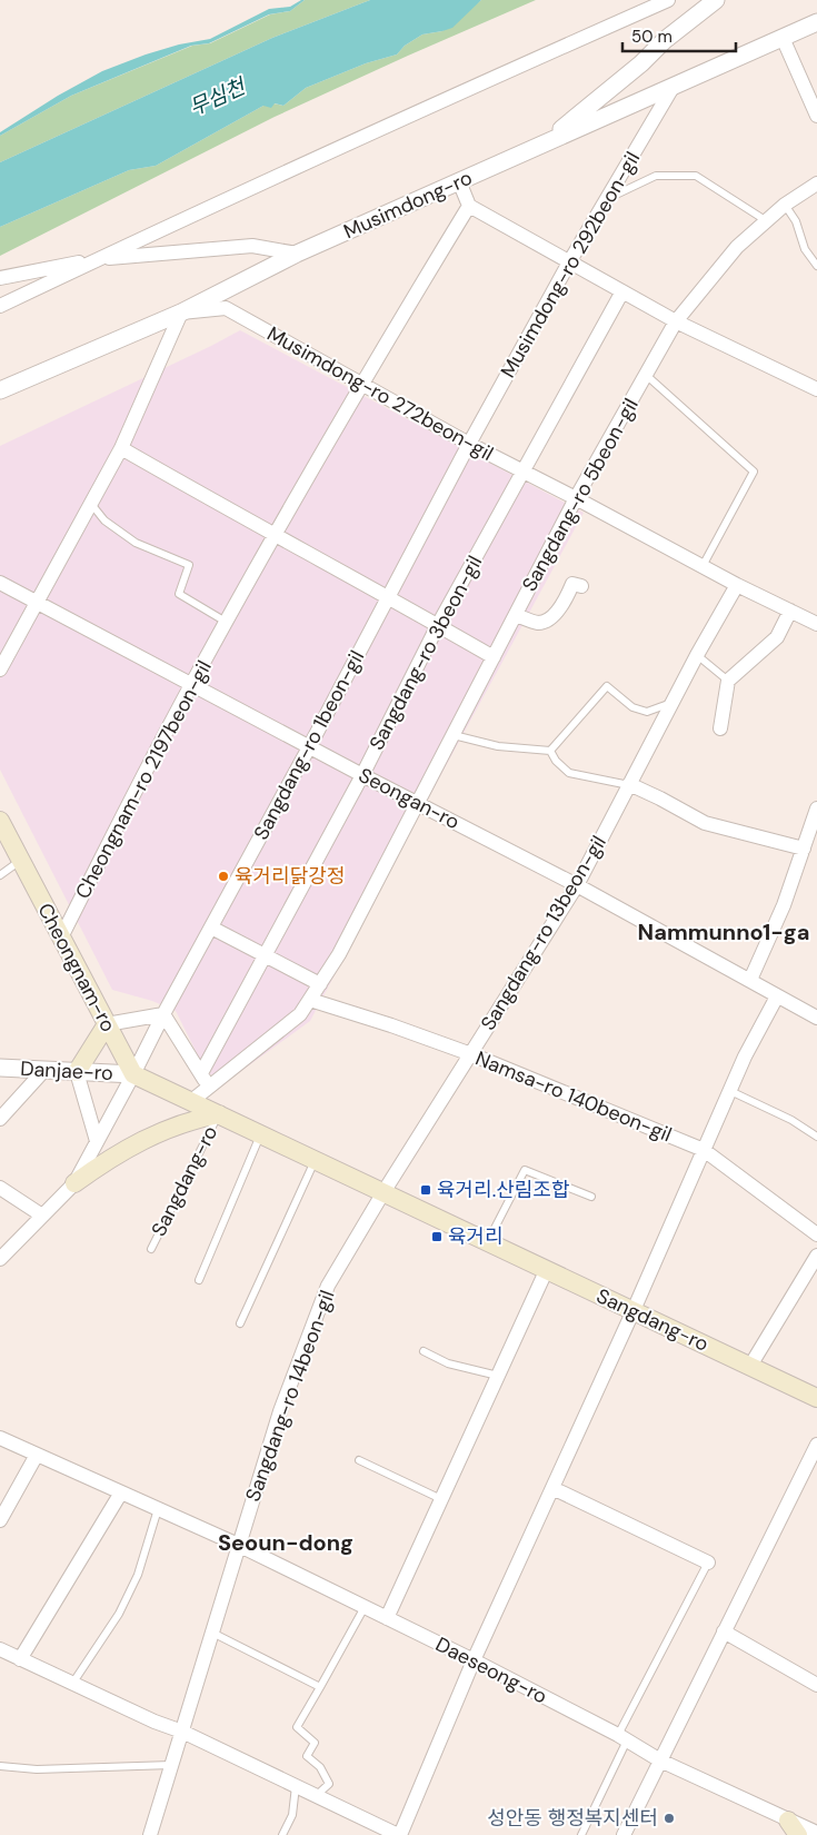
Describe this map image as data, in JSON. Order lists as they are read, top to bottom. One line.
{"streets":{"main road":["Cheongnam-ro","Sangdang-ro"],"street":["Musimdong-ro","Musimdong-ro 292beon-gil","Musimdong-ro 272beon-gil","Sangdang-ro 5beon-gil","Sangdang-ro 3beon-gil","Sangdang-ro 1beon-gil","Cheongnam-ro 2197beon-gil","Seongan-ro","Sangdang-ro 13beon-gil","Danjae-ro","Namsa-ro 140beon-gil","Sangdang-ro 14beon-gil","Daeseong-ro"]},"crossings":[["Musimdong-ro","Musimdong-ro 292beon-gil"],["Musimdong-ro","Musimdong-ro 272beon-gil"],["Musimdong-ro 292beon-gil","Musimdong-ro 272beon-gil"],["Musimdong-ro 292beon-gil","Sangdang-ro 1beon-gil"],["Musimdong-ro 272beon-gil","Sangdang-ro 5beon-gil"],["Musimdong-ro 272beon-gil","Sangdang-ro 3beon-gil"],["Musimdong-ro 272beon-gil","Sangdang-ro 1beon-gil"],["Musimdong-ro 272beon-gil","Cheongnam-ro 2197beon-gil"],["Musimdong-ro 272beon-gil","Sangdang-ro 13beon-gil"],["Sangdang-ro 5beon-gil","Seongan-ro"],["Sangdang-ro 5beon-gil","Namsa-ro 140beon-gil"],["Sangdang-ro 5beon-gil","Sangdang-ro"],["Sangdang-ro 3beon-gil","Seongan-ro"],["Sangdang-ro 1beon-gil","Seongan-ro"],["Sangdang-ro 1beon-gil","Cheongnam-ro"],["Sangdang-ro 1beon-gil","Danjae-ro"],["Sangdang-ro 1beon-gil","Sangdang-ro"],["Cheongnam-ro 2197beon-gil","Seongan-ro"],["Cheongnam-ro 2197beon-gil","Cheongnam-ro"],["Seongan-ro","Sangdang-ro 13beon-gil"],["Sangdang-ro 13beon-gil","Namsa-ro 140beon-gil"],["Sangdang-ro 13beon-gil","Sangdang-ro"],["Sangdang-ro 13beon-gil","Sangdang-ro 14beon-gil"],["Cheongnam-ro","Danjae-ro"],["Cheongnam-ro","Sangdang-ro"],["Danjae-ro","Sangdang-ro"],["Sangdang-ro","Sangdang-ro 14beon-gil"],["Sangdang-ro 14beon-gil","Daeseong-ro"]],"districts":["Nammunno1-ga","Seoun-dong"],"water":["무심천"],"places":{"other":["육거리닭강정","성안동 행정복지센터"],"transit":["육거리.산림조합","육거리"]},"scale_bar":"50 m"}
